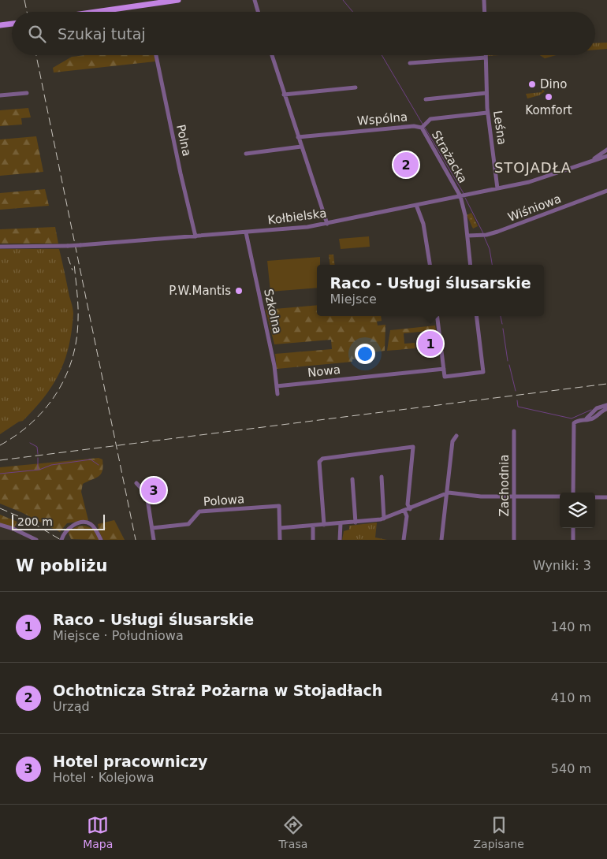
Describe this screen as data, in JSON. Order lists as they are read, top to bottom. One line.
{"streets":{"street":["Wspólna","Leśna","Polna","Strażacka","Wiśniowa","Kołbielska","Szkolna","Nowa","Zachodnia","Polowa"]},"crossings":[["Wspólna","Leśna"],["Wspólna","Strażacka"],["Leśna","Kołbielska"],["Polna","Kołbielska"],["Strażacka","Wiśniowa"],["Strażacka","Kołbielska"],["Kołbielska","Szkolna"],["Szkolna","Nowa"]],"districts":["STOJADŁA"],"places":["Dino","Komfort","P.W.Mantis"],"scale_bar":"200 m","page":{"search":"Szukaj tutaj","pins":["2","1","3"],"popup":["Raco - Usługi ślusarskie","Miejsce"],"scale":"200 m","heading":["W pobliżu","Wyniki: 3"],"list":[{"mark":"1","name":"Raco - Usługi ślusarskie","note":"Miejsce · Południowa","value":"140 m"},{"mark":"2","name":"Ochotnicza Straż Pożarna w Stojadłach","note":"Urząd","value":"410 m"},{"mark":"3","name":"Hotel pracowniczy","note":"Hotel · Kolejowa","value":"540 m"}],"nav":["Mapa","Trasa","Zapisane"]}}
